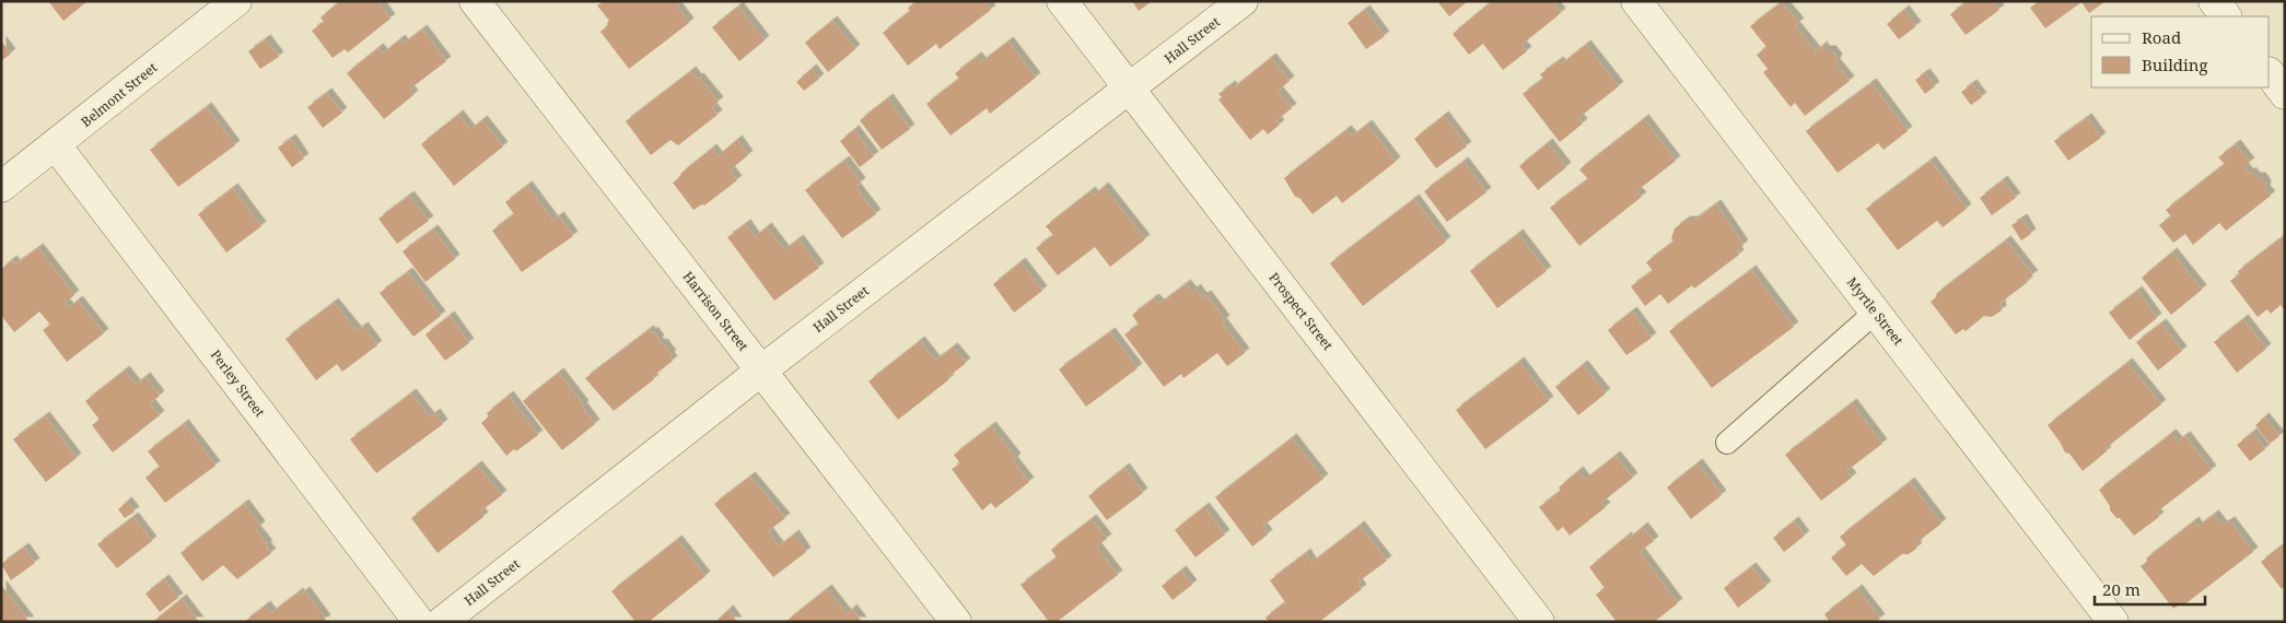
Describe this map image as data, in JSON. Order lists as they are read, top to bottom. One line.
{"streets":{"street":["Hall Street","Belmont Street","Harrison Street","Prospect Street","Myrtle Street","Perley Street"]},"crossings":[["Hall Street","Harrison Street"],["Hall Street","Prospect Street"],["Belmont Street","Perley Street"]],"legend":["Road","Building"],"scale_bar":"20 m"}
